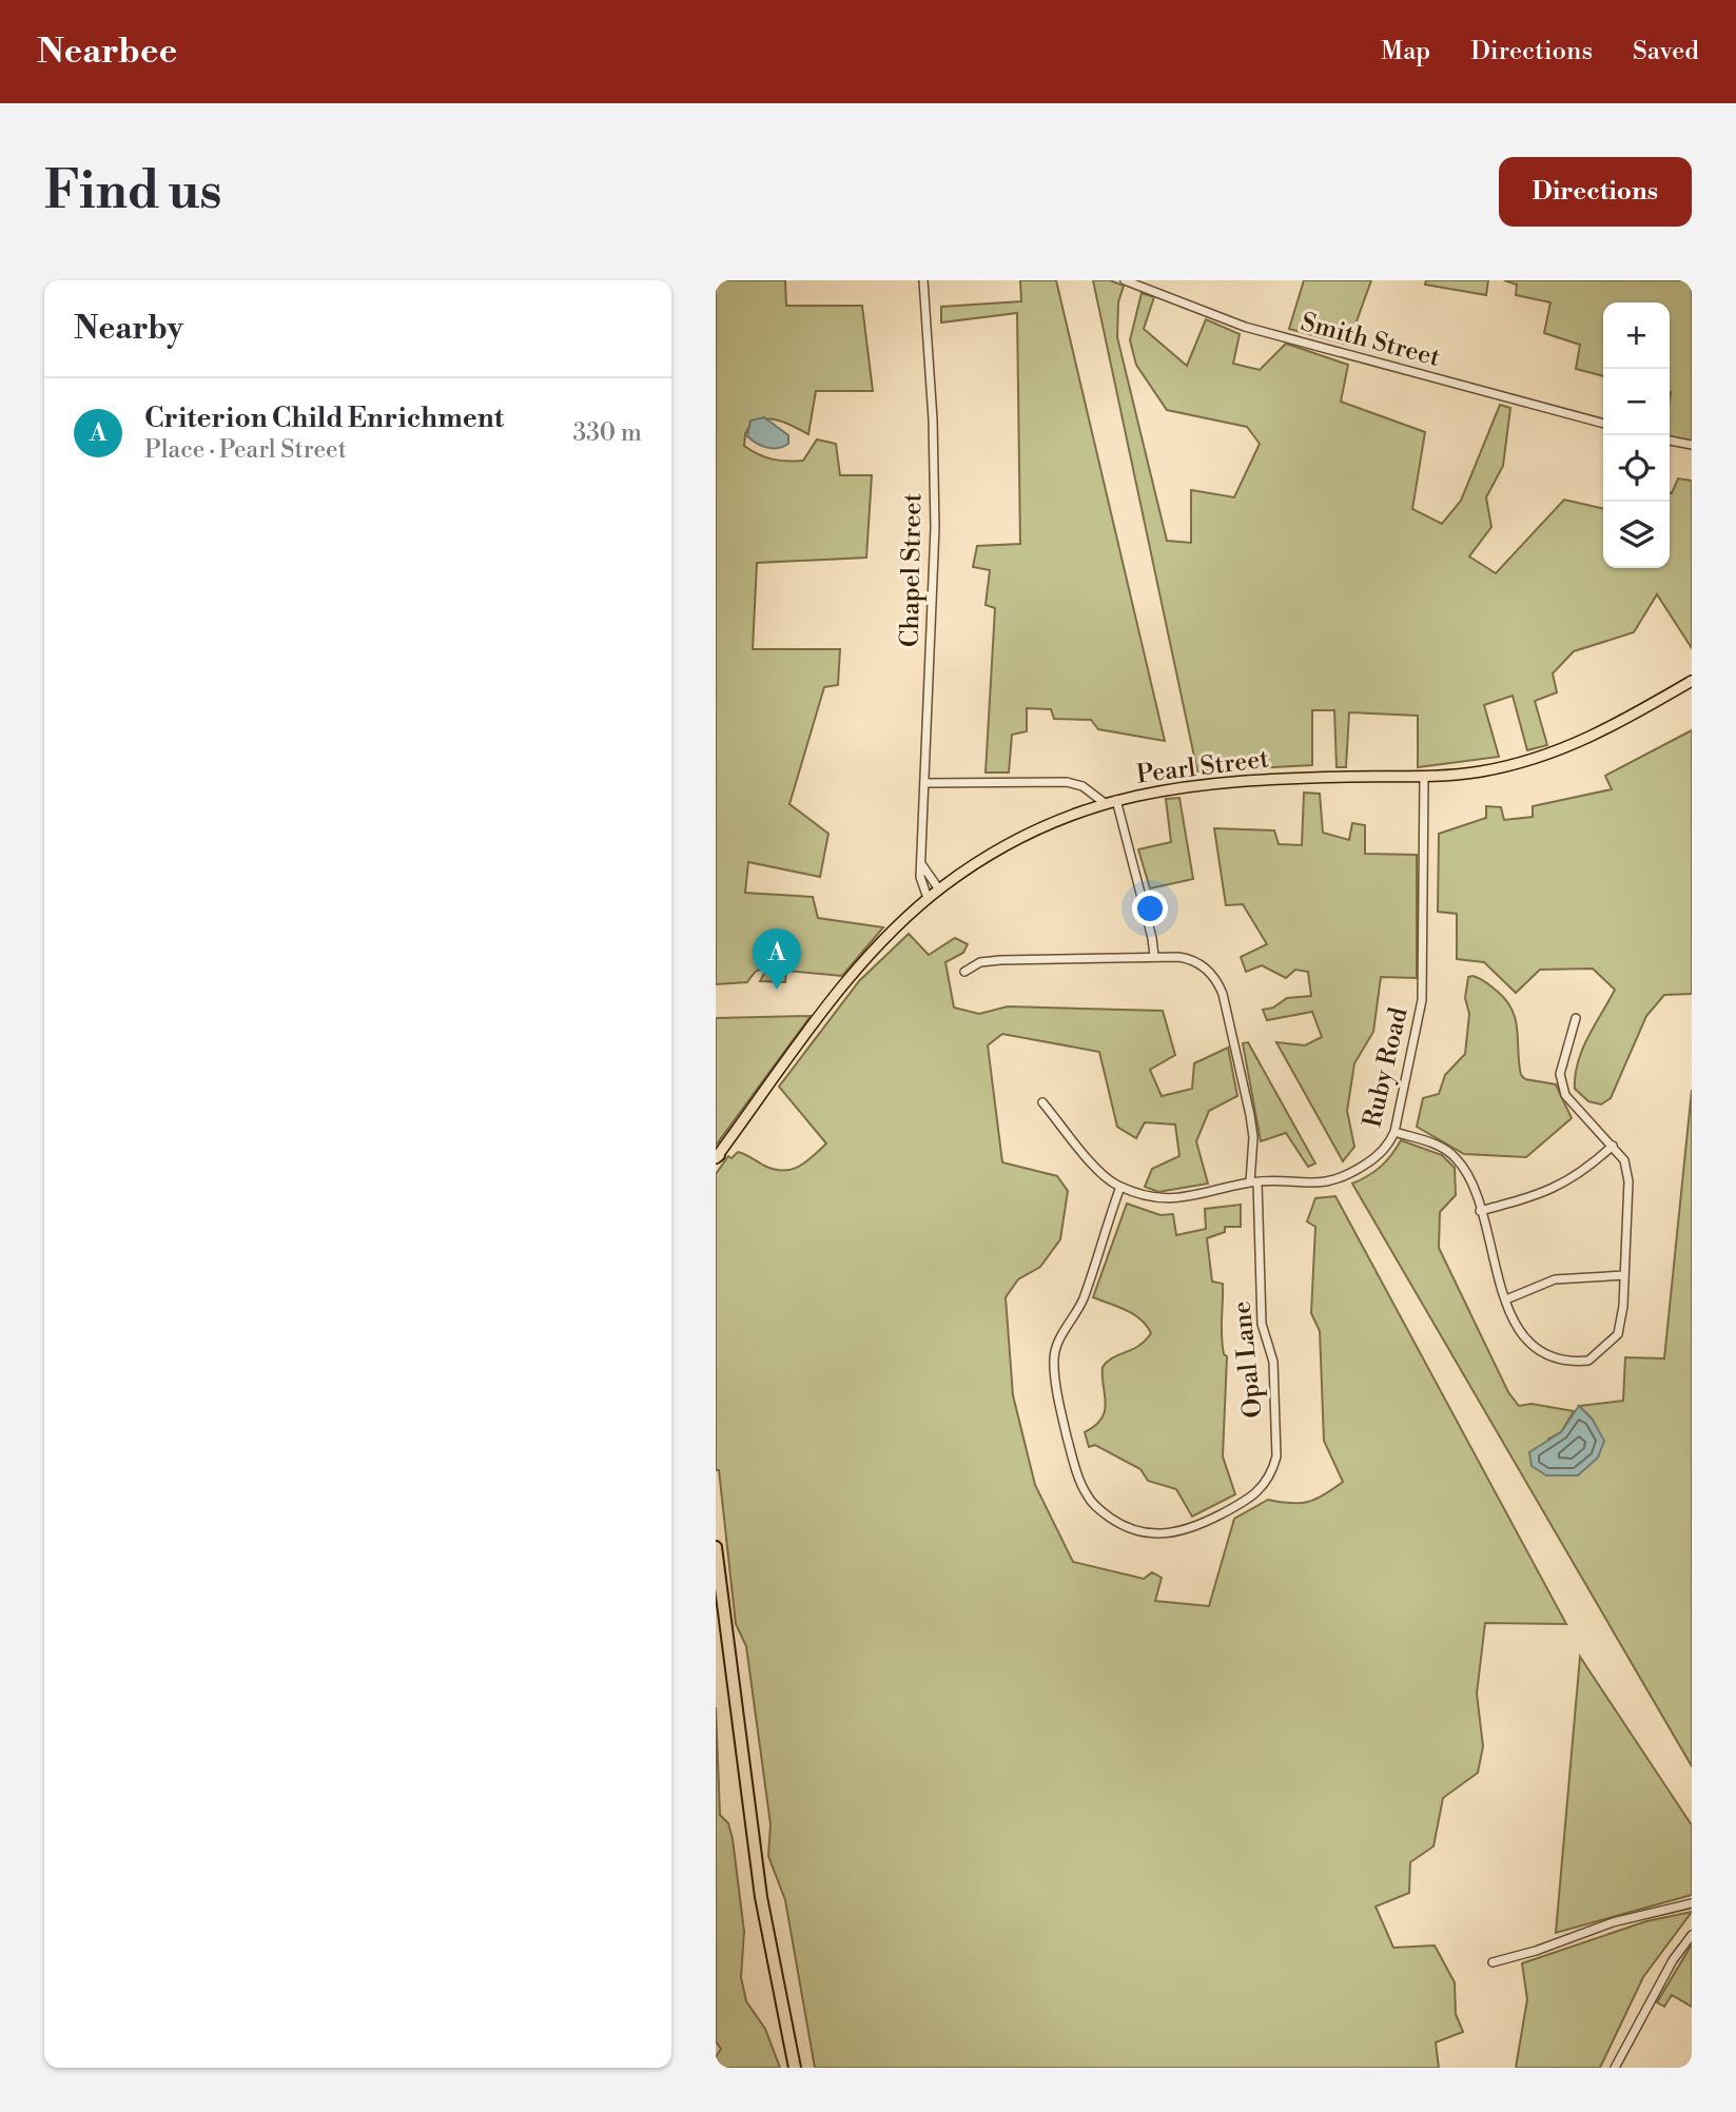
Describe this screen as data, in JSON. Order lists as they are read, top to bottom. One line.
{"streets":{"main road":["Pearl Street"],"street":["Smith Street","Chapel Street","Ruby Road","Opal Lane"]},"crossings":[["Chapel Street","Pearl Street"],["Pearl Street","Ruby Road"],["Ruby Road","Opal Lane"]],"page":{"header":"Nearbee","nav":["Map","Directions","Saved"],"buttons":"Directions","title":"Find us","heading":"Nearby","map_buttons":["+","−"],"list":[{"mark":"A","name":"Criterion Child Enrichment","note":"Place · Pearl Street","value":"330 m"}],"pins":"A"}}
